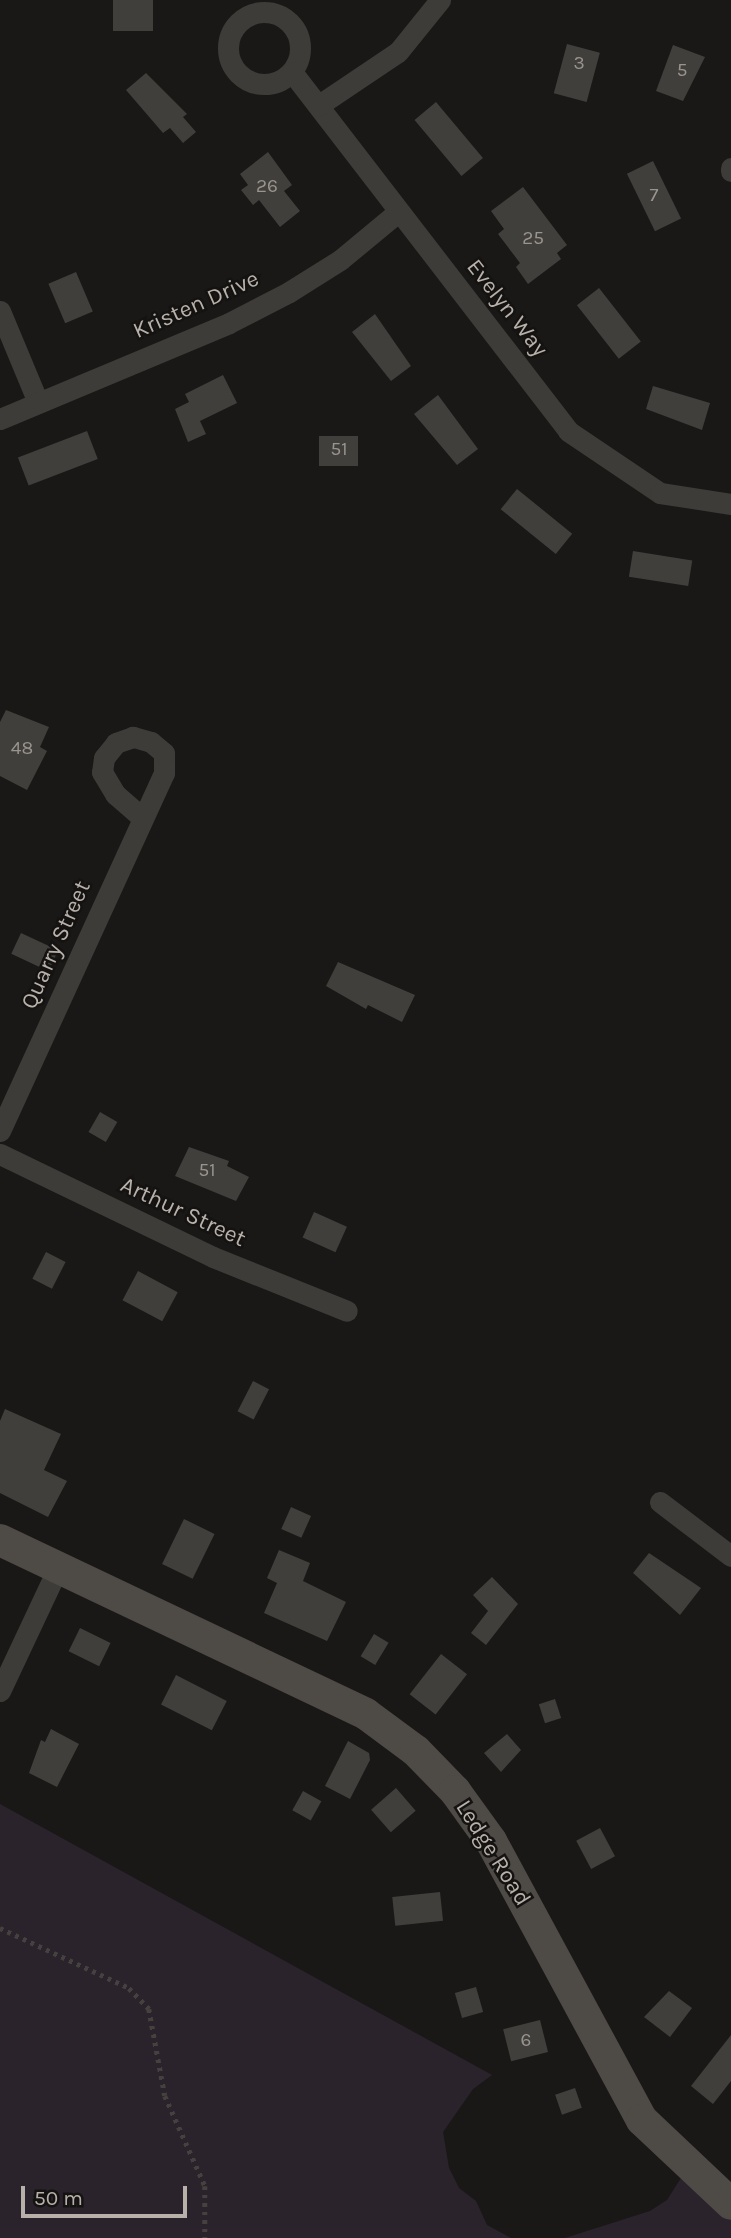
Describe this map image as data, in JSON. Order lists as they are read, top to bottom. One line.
{"streets":{"street":["Kristen Drive","Evelyn Way","Quarry Street","Arthur Street","Ledge Road"]},"crossings":[["Kristen Drive","Evelyn Way"]],"house_numbers":["3","5","26","7","25","51","48","51","6"],"scale_bar":"50 m"}
